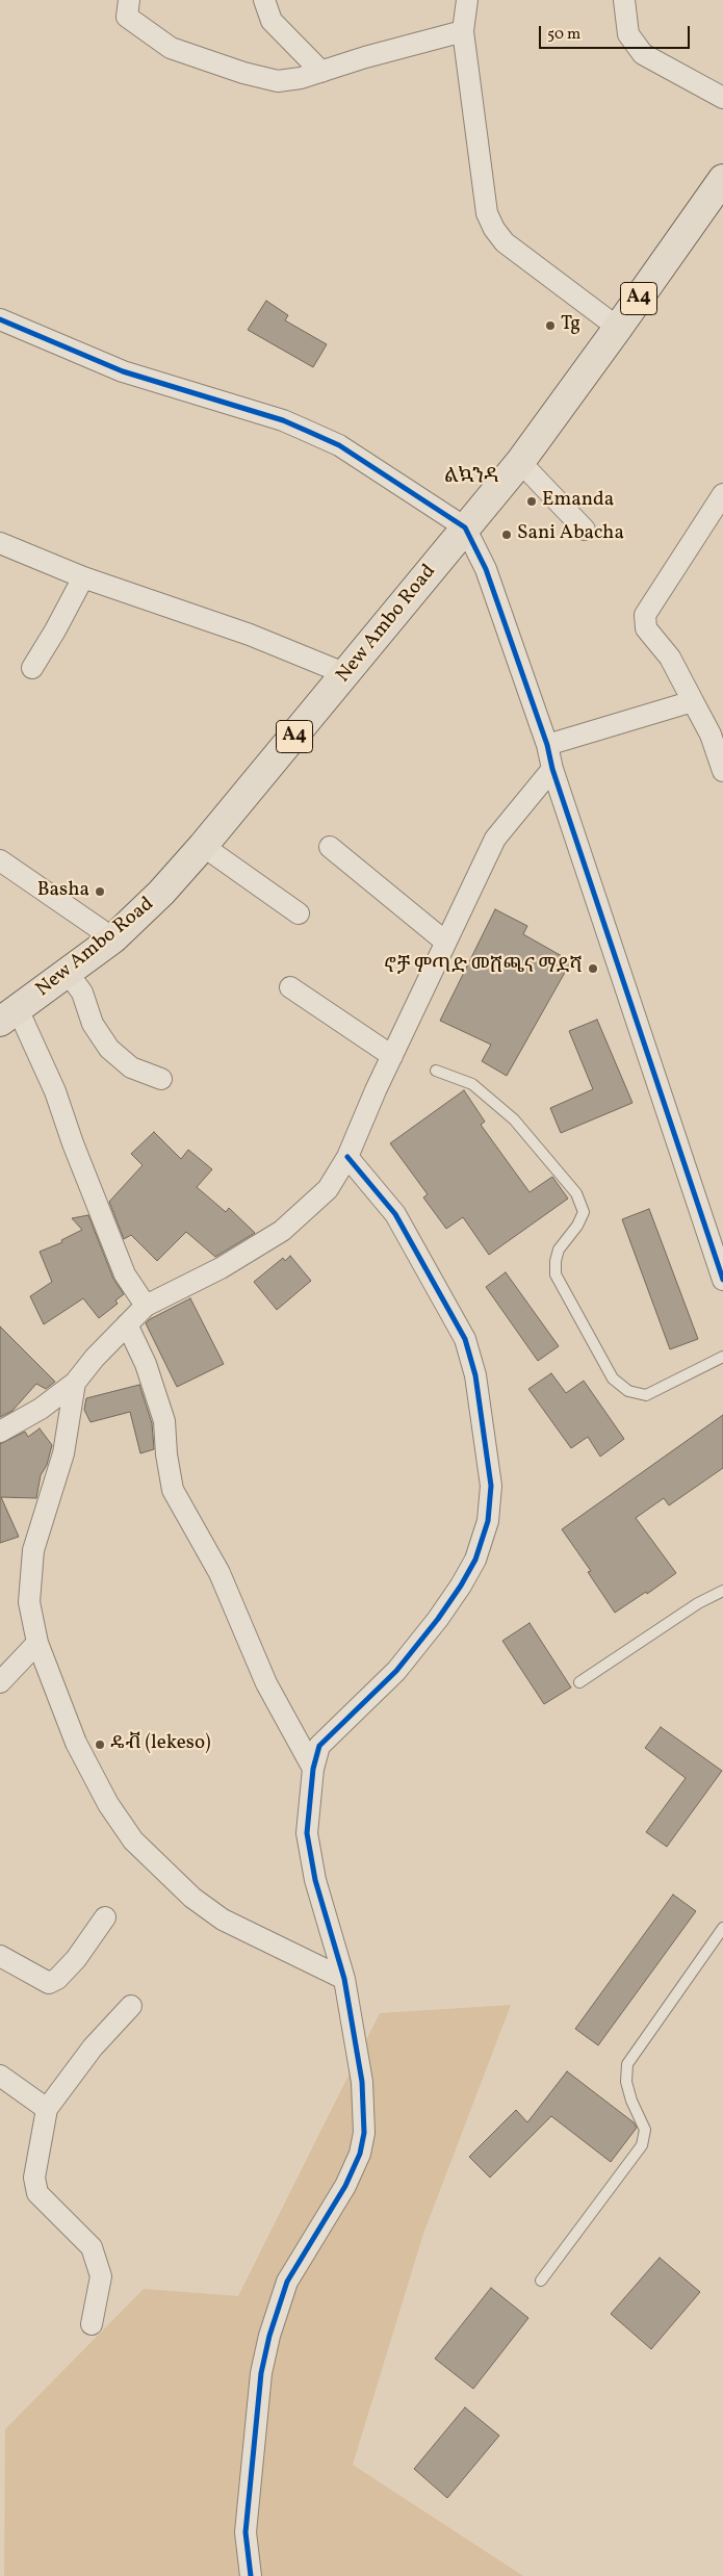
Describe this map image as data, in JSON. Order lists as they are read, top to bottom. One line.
{"streets":{"main road":["A4","New Ambo Road"]},"districts":["ልኳንዳ"],"places":["Tg","Emanda","Sani Abacha","Basha","ኖቻ ምጣድ መሸጫና ማደሻ","ዴቭ (lekeso)"],"scale_bar":"50 m"}
